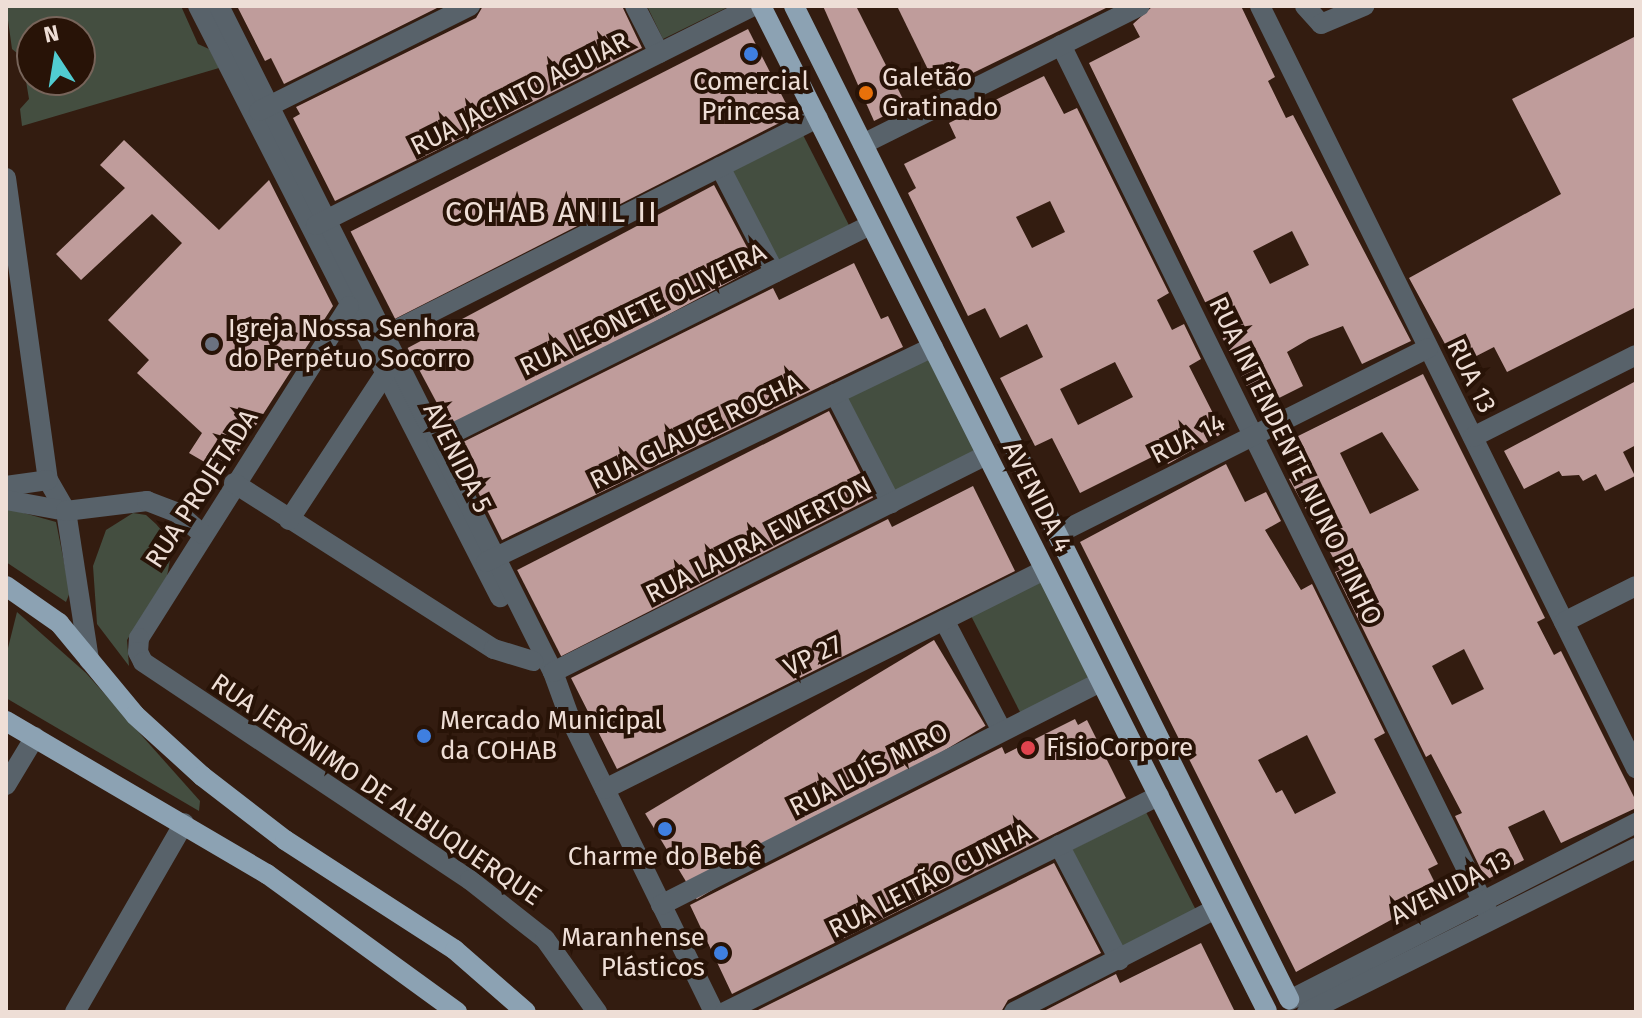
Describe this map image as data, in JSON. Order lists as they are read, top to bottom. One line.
{"streets":{"main road":["AVENIDA 4"],"street":["RUA JACINTO AGUIAR","RUA LEONETE OLIVEIRA","RUA 13","RUA GLAUCE ROCHA","RUA 14","AVENIDA 5","RUA INTENDENTE NUNO PINHO","RUA PROJETADA","RUA LAURA EWERTON","VP 27","RUA LUÍS MIRO","RUA JERÔNIMO DE ALBUQUERQUE","RUA LEITÃO CUNHA","AVENIDA 13"]},"crossings":[["RUA JACINTO AGUIAR","AVENIDA 5"],["RUA LEONETE OLIVEIRA","AVENIDA 5"],["RUA LEONETE OLIVEIRA","AVENIDA 4"],["RUA 13","RUA 14"],["RUA GLAUCE ROCHA","AVENIDA 5"],["RUA GLAUCE ROCHA","AVENIDA 4"],["RUA 14","RUA INTENDENTE NUNO PINHO"],["RUA 14","AVENIDA 4"],["AVENIDA 5","RUA PROJETADA"],["AVENIDA 5","RUA LAURA EWERTON"],["AVENIDA 5","VP 27"],["AVENIDA 5","RUA LUÍS MIRO"],["RUA INTENDENTE NUNO PINHO","AVENIDA 13"],["RUA PROJETADA","RUA JERÔNIMO DE ALBUQUERQUE"],["AVENIDA 4","RUA LAURA EWERTON"],["AVENIDA 4","VP 27"],["AVENIDA 4","RUA LUÍS MIRO"],["AVENIDA 4","RUA LEITÃO CUNHA"],["AVENIDA 4","AVENIDA 13"]],"districts":["COHAB ANIL II"],"places":["Comercial Princesa","Galetão Gratinado","Igreja Nossa Senhora do Perpétuo Socorro","Mercado Municipal da COHAB","FisioCorpore","Charme do Bebê","Maranhense Plásticos"],"north":"top"}
